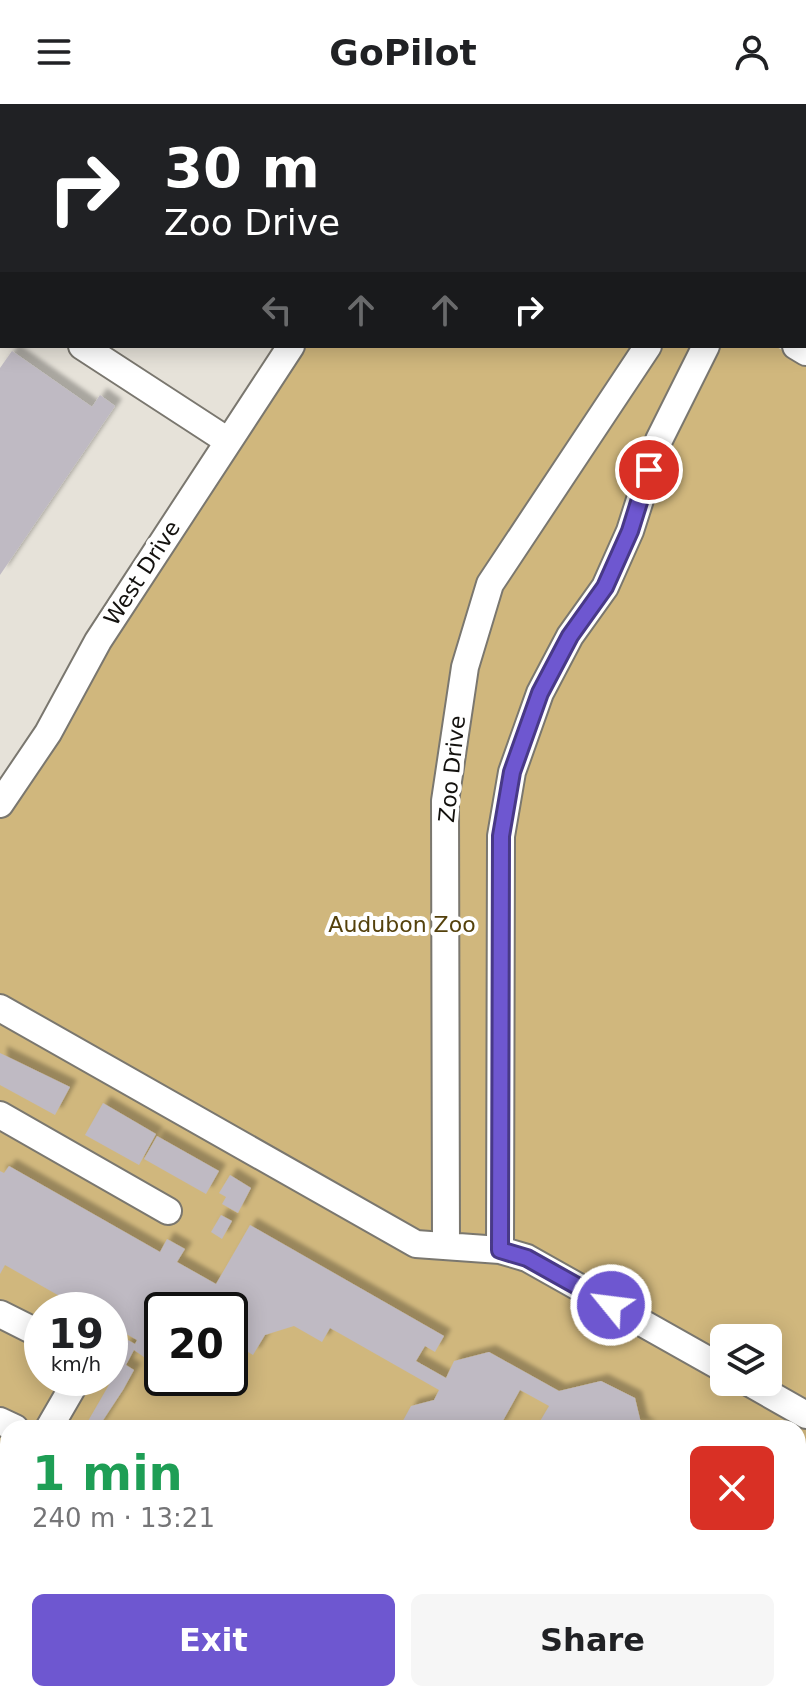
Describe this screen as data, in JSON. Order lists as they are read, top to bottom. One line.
{"streets":{"street":["West Drive","Zoo Drive"]},"parks":["Audubon Zoo"],"page":{"header":"GoPilot","turn":["30 m","Zoo Drive"],"speed":"19 km/h","limit":"20","heading":["1 min","240 m · 13:21"],"buttons":["Exit","Share"]}}
